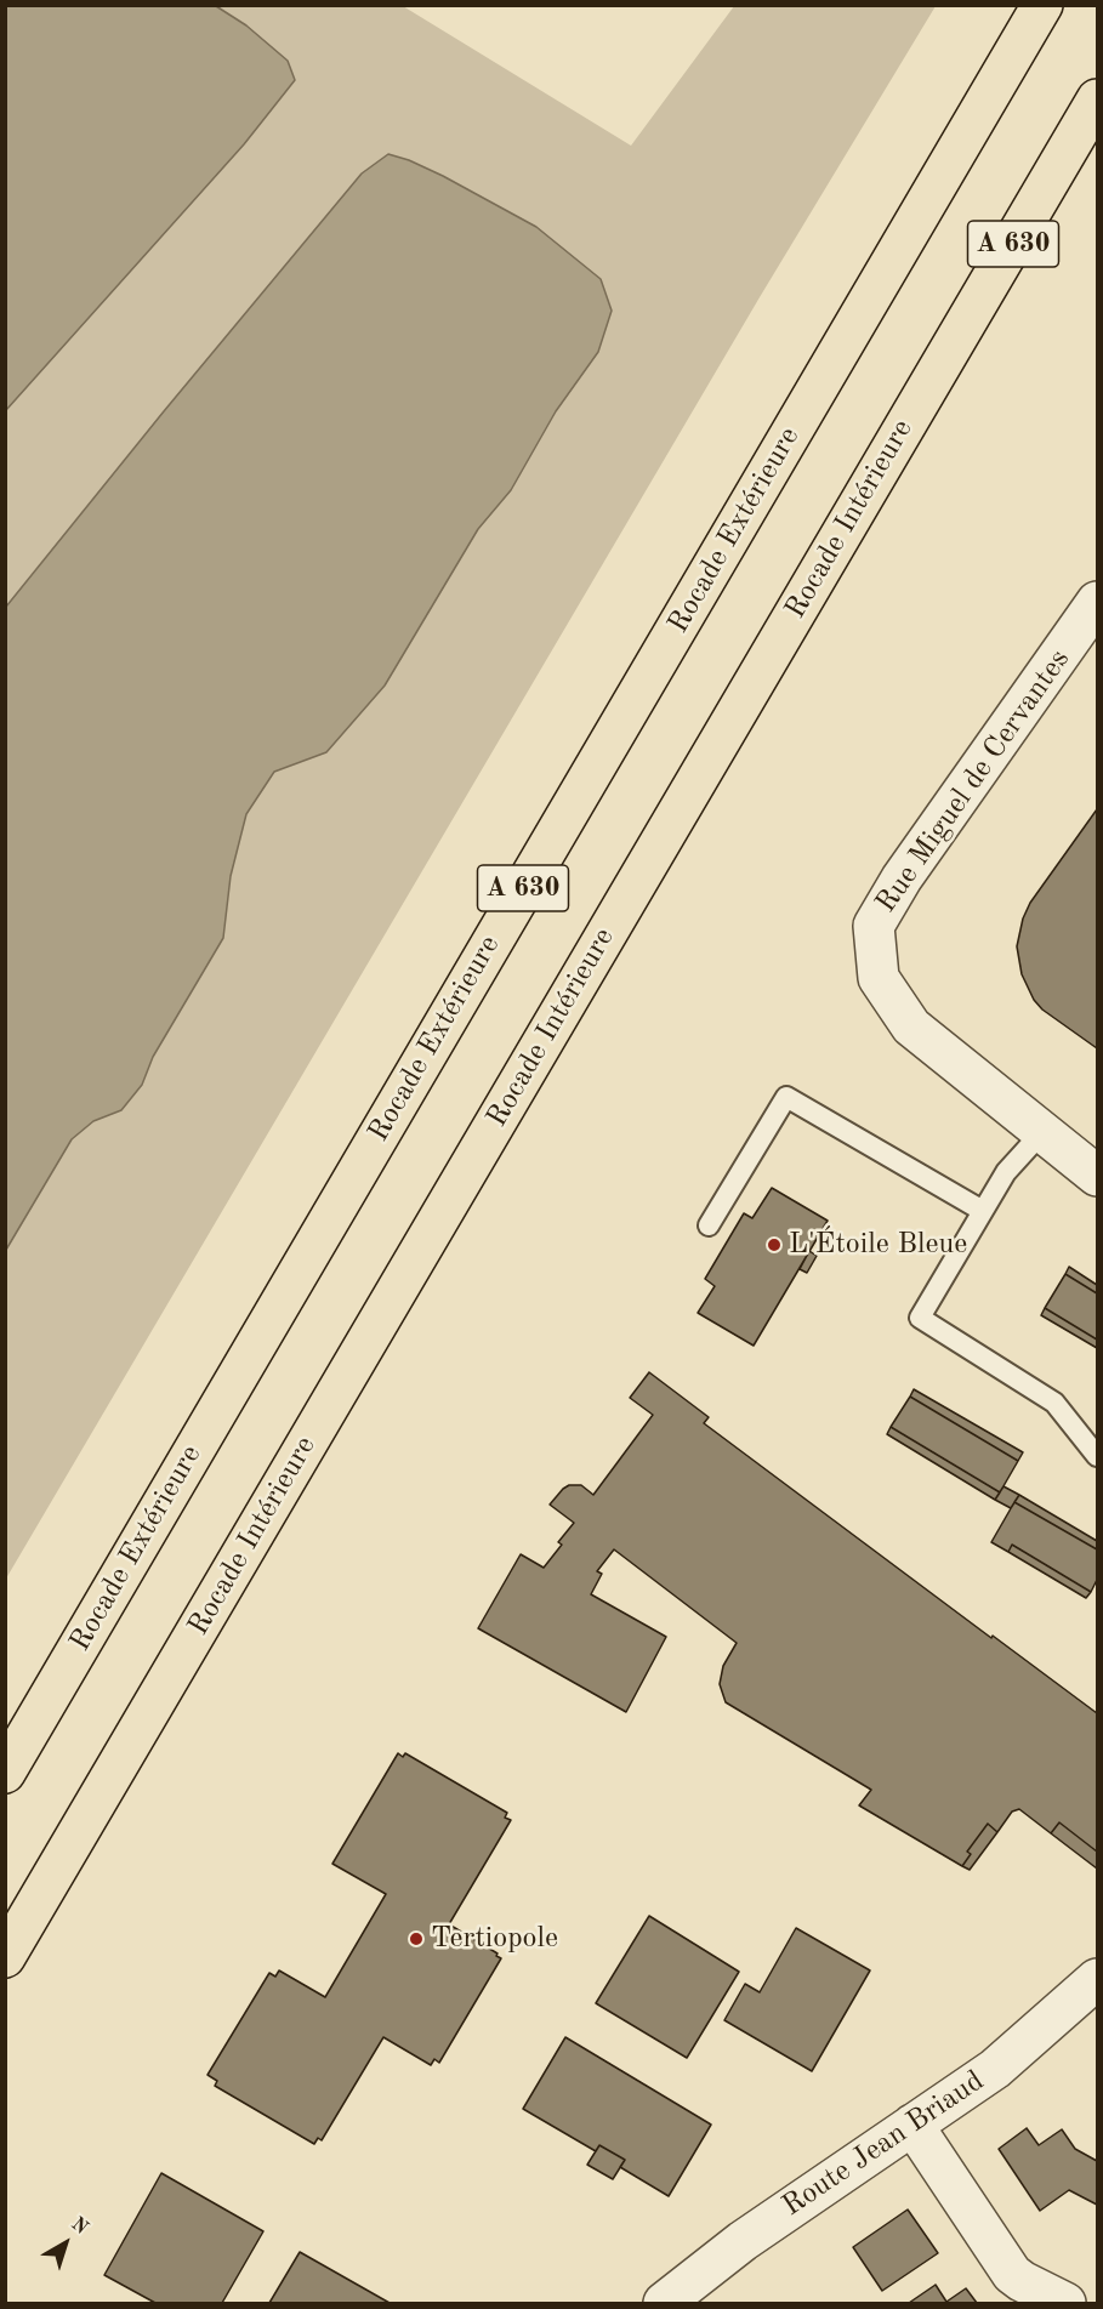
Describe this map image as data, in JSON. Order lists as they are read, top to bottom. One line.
{"streets":{"highway":["A 630","Rocade Intérieure","Rocade Extérieure"],"street":["Rue Miguel de Cervantes","Route Jean Briaud"]},"places":["L'Étoile Bleue","Tertiopole"],"north":"top right"}
